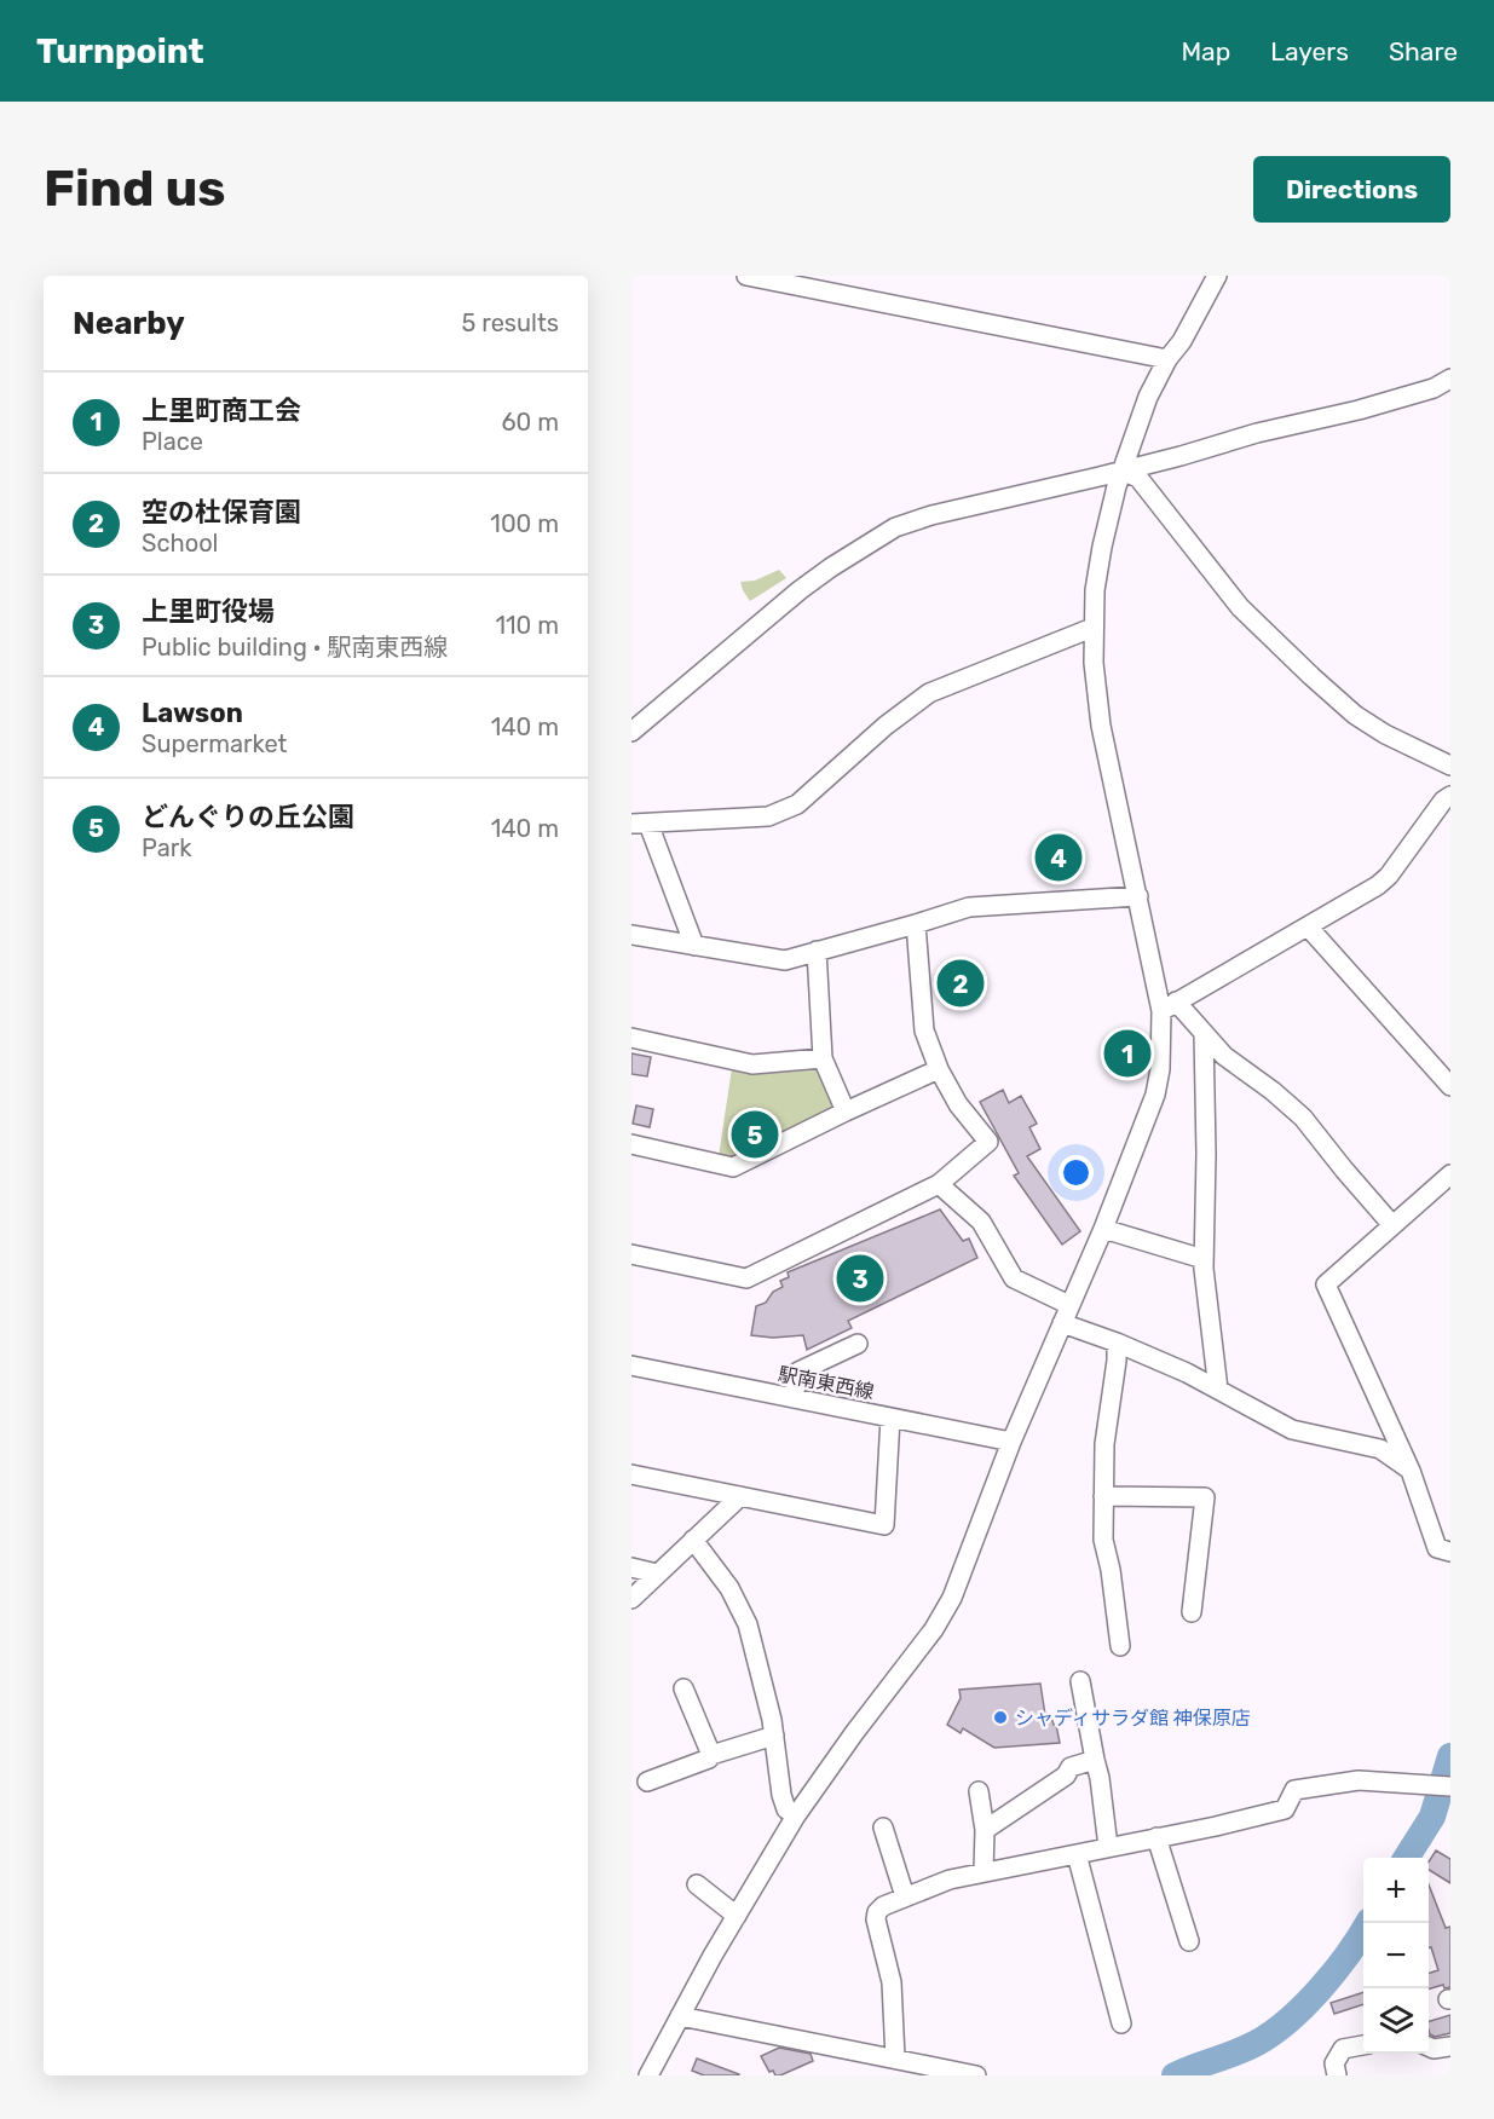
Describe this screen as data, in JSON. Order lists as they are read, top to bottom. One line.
{"streets":{"street":["駅南東西線"]},"places":["シャディサラダ館 神保原店"],"page":{"header":"Turnpoint","nav":["Map","Layers","Share"],"buttons":"Directions","title":"Find us","heading":["Nearby","5 results"],"list":[{"mark":"1","name":"上里町商工会","note":"Place","value":"60 m"},{"mark":"2","name":"空の杜保育園","note":"School","value":"100 m"},{"mark":"3","name":"上里町役場","note":"Public building · 駅南東西線","value":"110 m"},{"mark":"4","name":"Lawson","note":"Supermarket","value":"140 m"},{"mark":"5","name":"どんぐりの丘公園","note":"Park","value":"140 m"}],"pins":["4","2","1","5","3"],"map_buttons":["+","−"]}}
